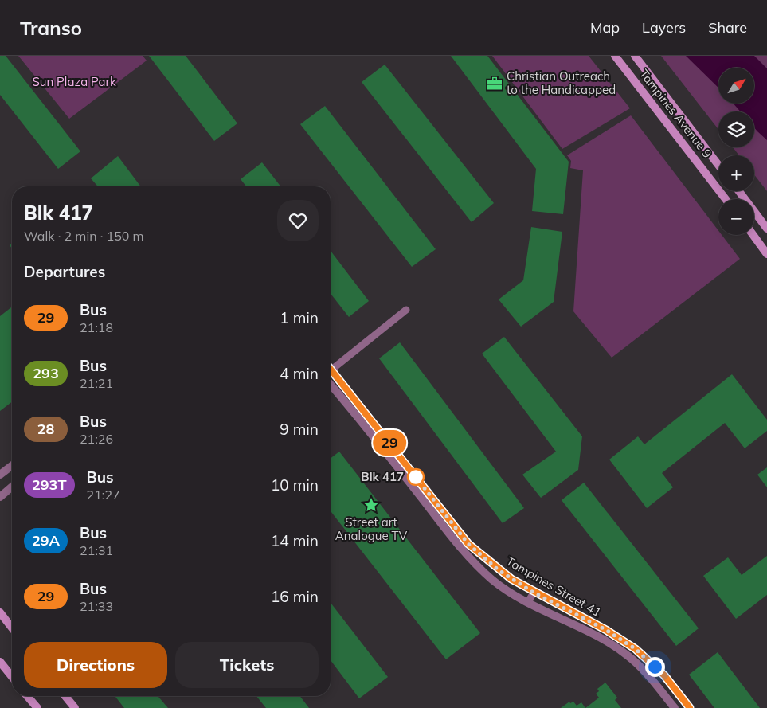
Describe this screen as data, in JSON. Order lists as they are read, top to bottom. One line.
{"streets":{"main road":["Tampines Avenue 9"],"street":["Tampines Street 41"]},"parks":["Sun Plaza Park"],"places":{"office":["Christian Outreach to the Handicapped"],"other":["Blk 417"],"place":["Street art Analogue TV"]},"lines":["bus line 29"],"north":"top right","page":{"header":"Transo","nav":["Map","Layers","Share"],"on_map":"29","map_buttons":["+","−"],"heading":[["Blk 417","Walk · 2 min · 150 m"],"Departures"],"list":[{"mark":"29","name":"Bus","note":"21:18","value":"1 min"},{"mark":"293","name":"Bus","note":"21:21","value":"4 min"},{"mark":"28","name":"Bus","note":"21:26","value":"9 min"},{"mark":"293T","name":"Bus","note":"21:27","value":"10 min"},{"mark":"29A","name":"Bus","note":"21:31","value":"14 min"},{"mark":"29","name":"Bus","note":"21:33","value":"16 min"}],"buttons":["Directions","Tickets"]}}
